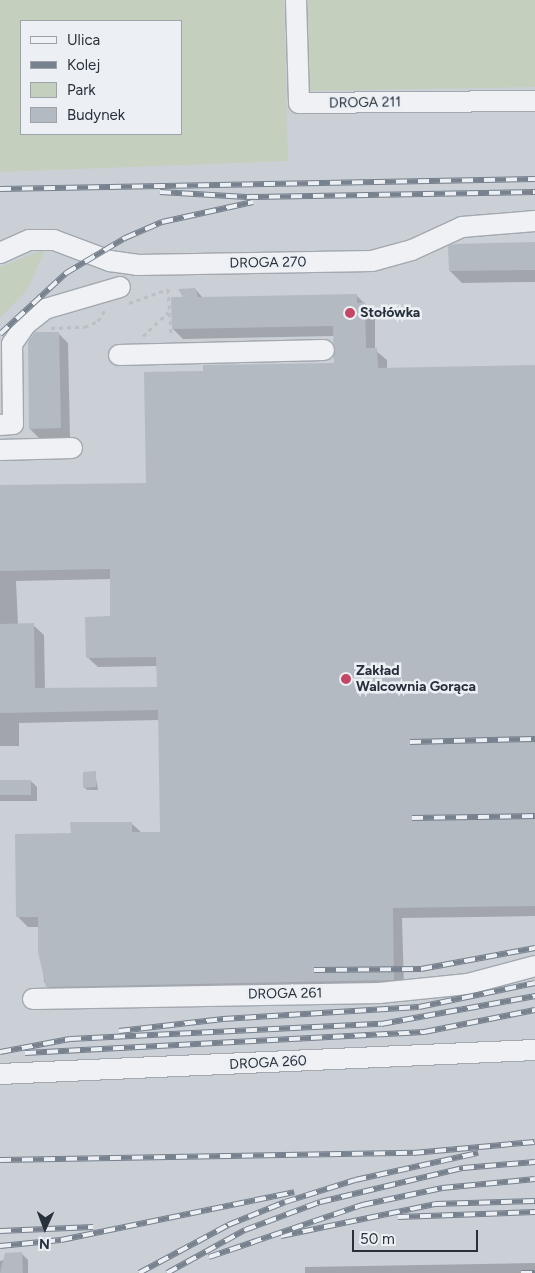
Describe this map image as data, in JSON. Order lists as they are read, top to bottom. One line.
{"streets":{"lane":["DROGA 211","DROGA 270","DROGA 261","DROGA 260"]},"places":["Stołówka","Zakład Walcownia Gorąca"],"legend":["Ulica","Kolej","Park","Budynek"],"scale_bar":"50 m","north":"bottom"}
